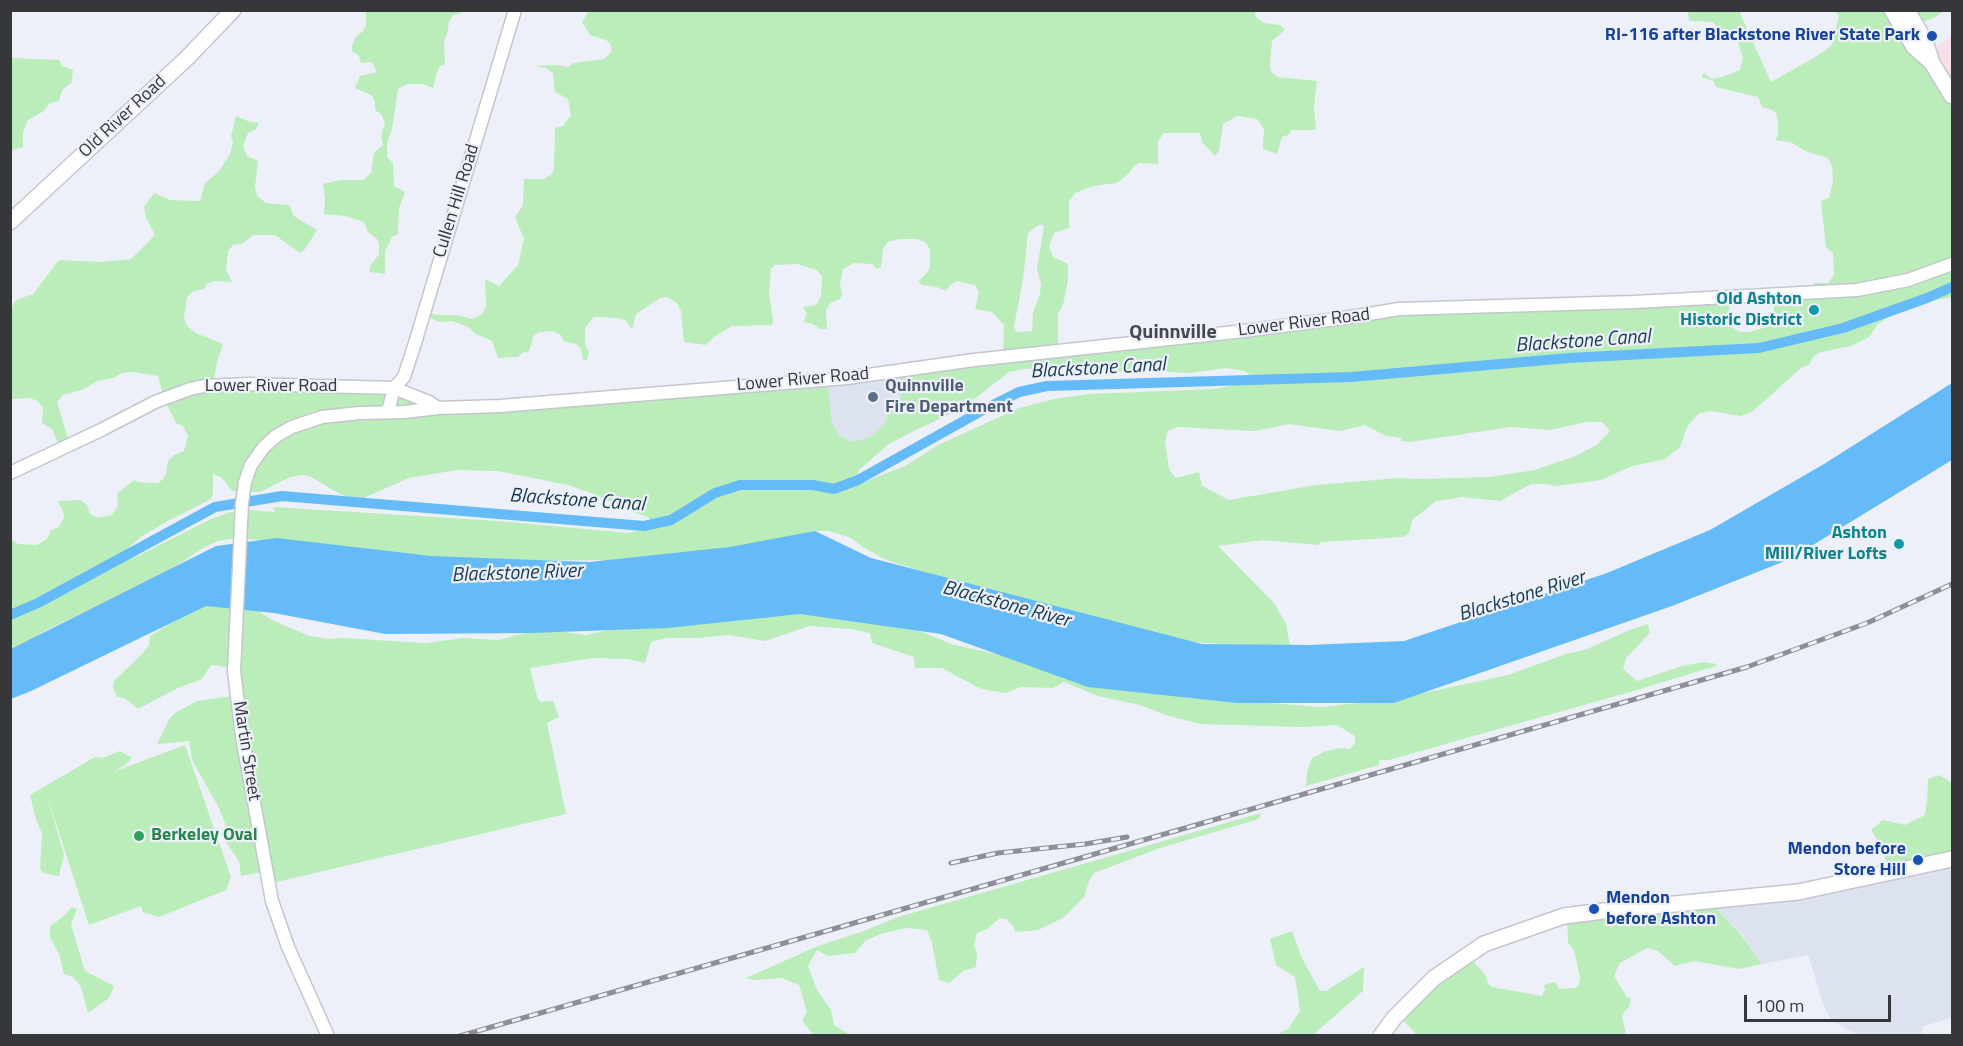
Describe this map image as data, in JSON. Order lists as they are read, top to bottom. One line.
{"streets":{"main road":["Old River Road"],"street":["Cullen Hill Road","Lower River Road","Martin Street"]},"crossings":[["Cullen Hill Road","Lower River Road"],["Lower River Road","Martin Street"]],"districts":["Quinnville"],"water":["Blackstone Canal","Blackstone River"],"places":["RI-116 after Blackstone River State Park","Old Ashton Historic District","Quinnville Fire Department","Ashton Mill/River Lofts","Berkeley Oval","Mendon before Store Hill","Mendon before Ashton"],"scale_bar":"100 m"}
